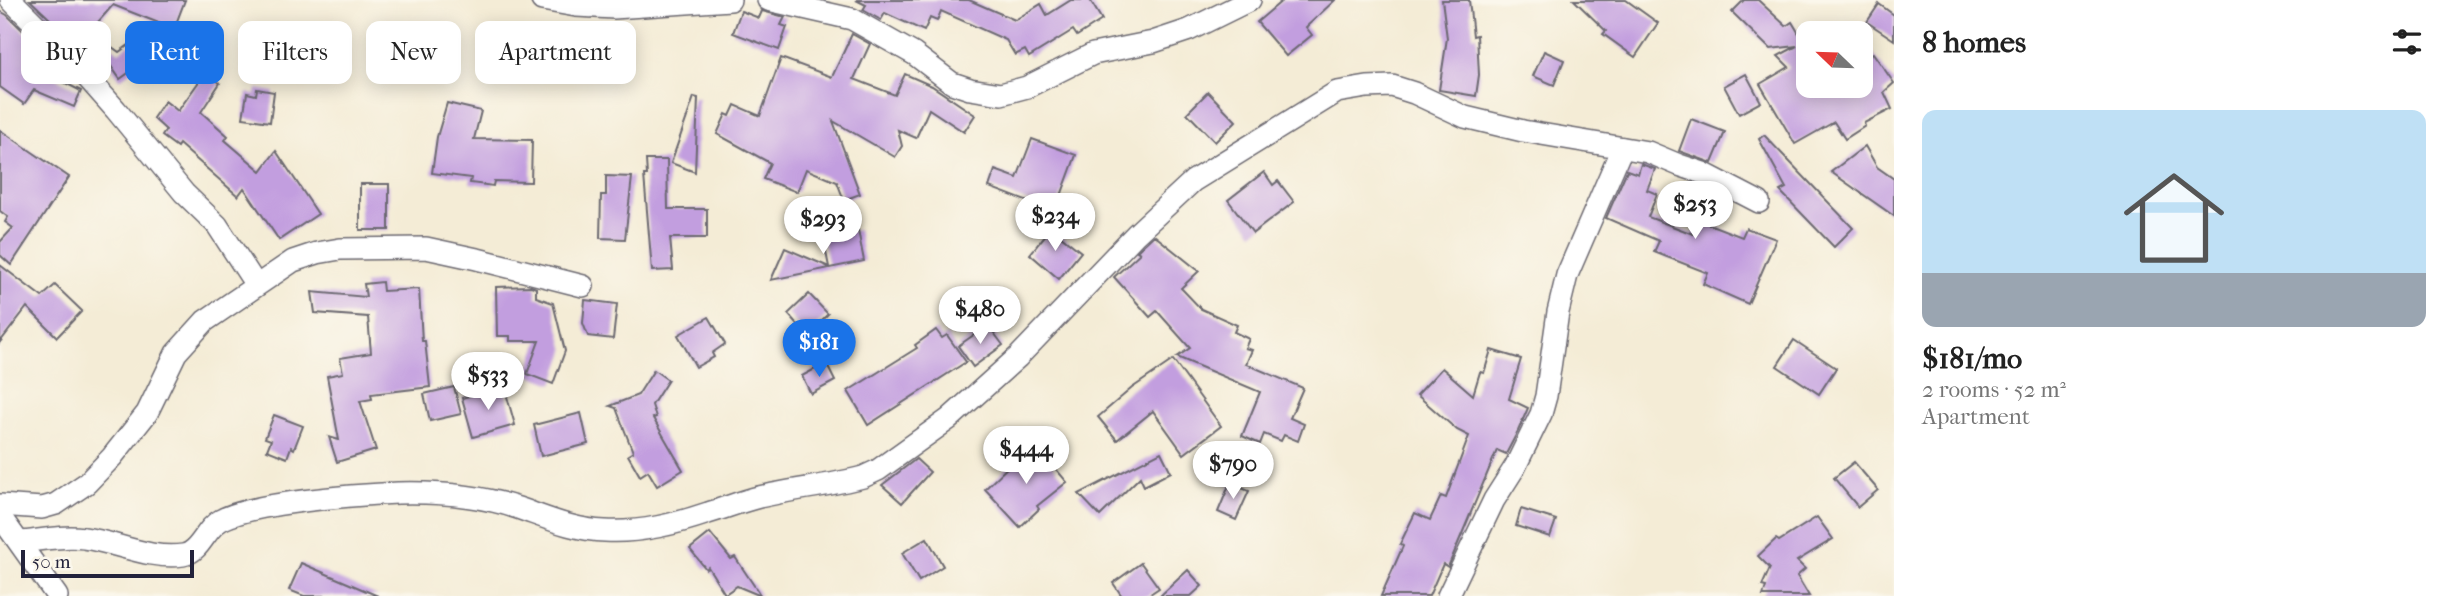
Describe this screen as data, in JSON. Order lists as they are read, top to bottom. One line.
{"scale_bar":"50 m","north":"top left","page":{"heading":"8 homes","chip":["Buy","Rent","Filters","New","Apartment"],"list":[{"name":"$181/mo","note":"2 rooms · 52 m² · Apartment"}],"price":["$253","$234","$293","$480","$181","$533","$444","$790"],"scale":"50 m"}}
